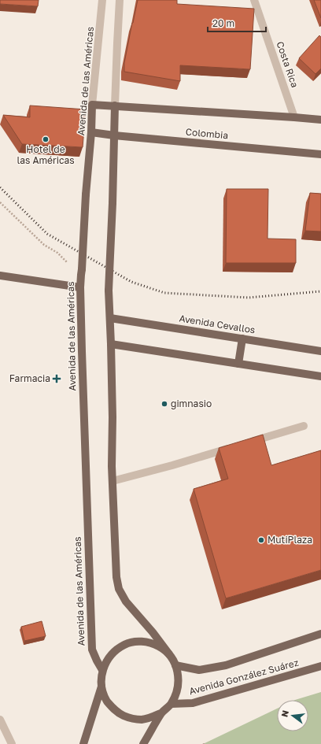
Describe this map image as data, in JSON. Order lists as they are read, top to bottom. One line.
{"streets":{"main road":["Avenida de las Américas","Colombia","Avenida Cevallos","Avenida González Suárez"],"street":["Costa Rica"]},"crossings":[["Avenida de las Américas","Colombia"],["Avenida de las Américas","Avenida González Suárez"]],"places":{"other":["Hotel de las Américas","gimnasio","MutiPlaza"],"health":["Farmacia"]},"scale_bar":"20 m","north":"left"}
